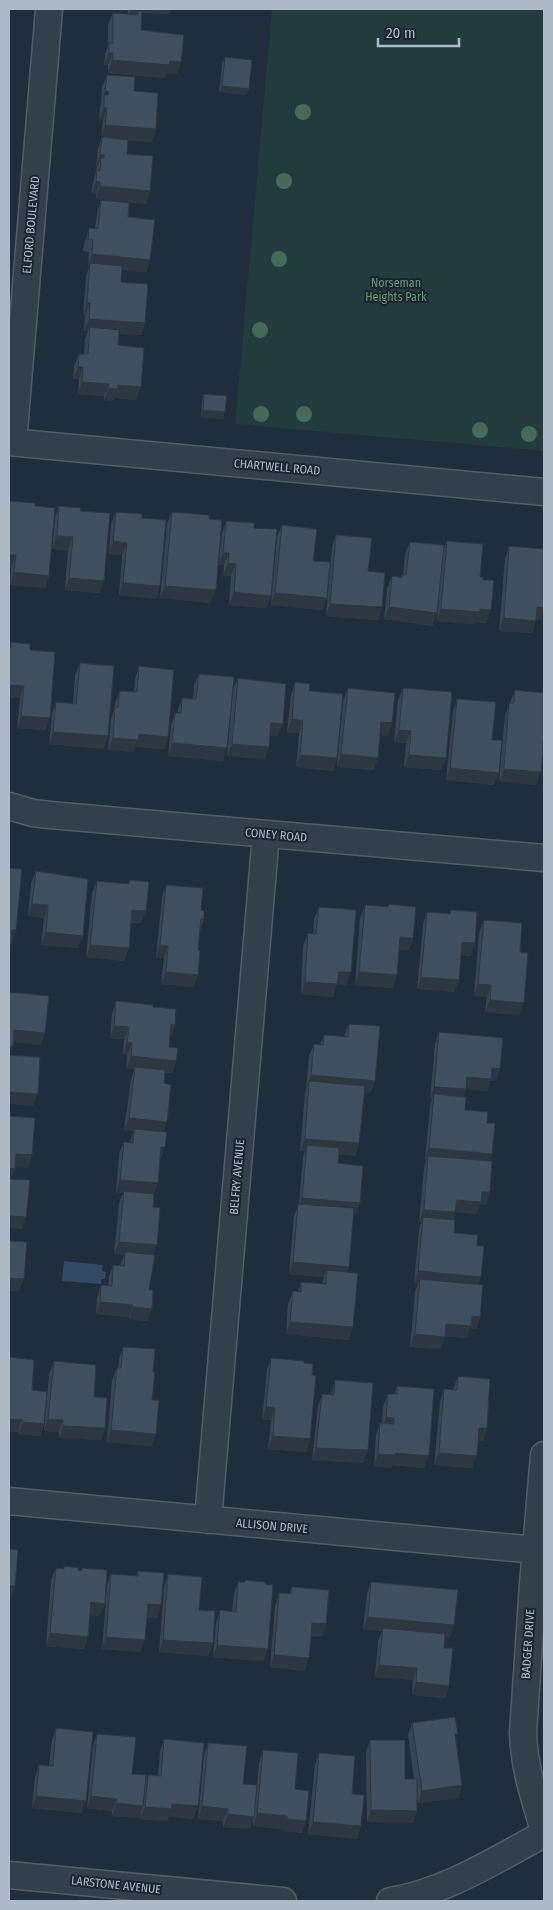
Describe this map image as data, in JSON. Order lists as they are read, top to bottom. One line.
{"streets":{"street":["ELFORD BOULEVARD","CHARTWELL ROAD","CONEY ROAD","BELFRY AVENUE","ALLISON DRIVE","BADGER DRIVE","LARSTONE AVENUE"]},"crossings":[["ELFORD BOULEVARD","CHARTWELL ROAD"],["CONEY ROAD","BELFRY AVENUE"],["BELFRY AVENUE","ALLISON DRIVE"],["ALLISON DRIVE","BADGER DRIVE"]],"parks":["Norseman Heights Park"],"scale_bar":"20 m"}
